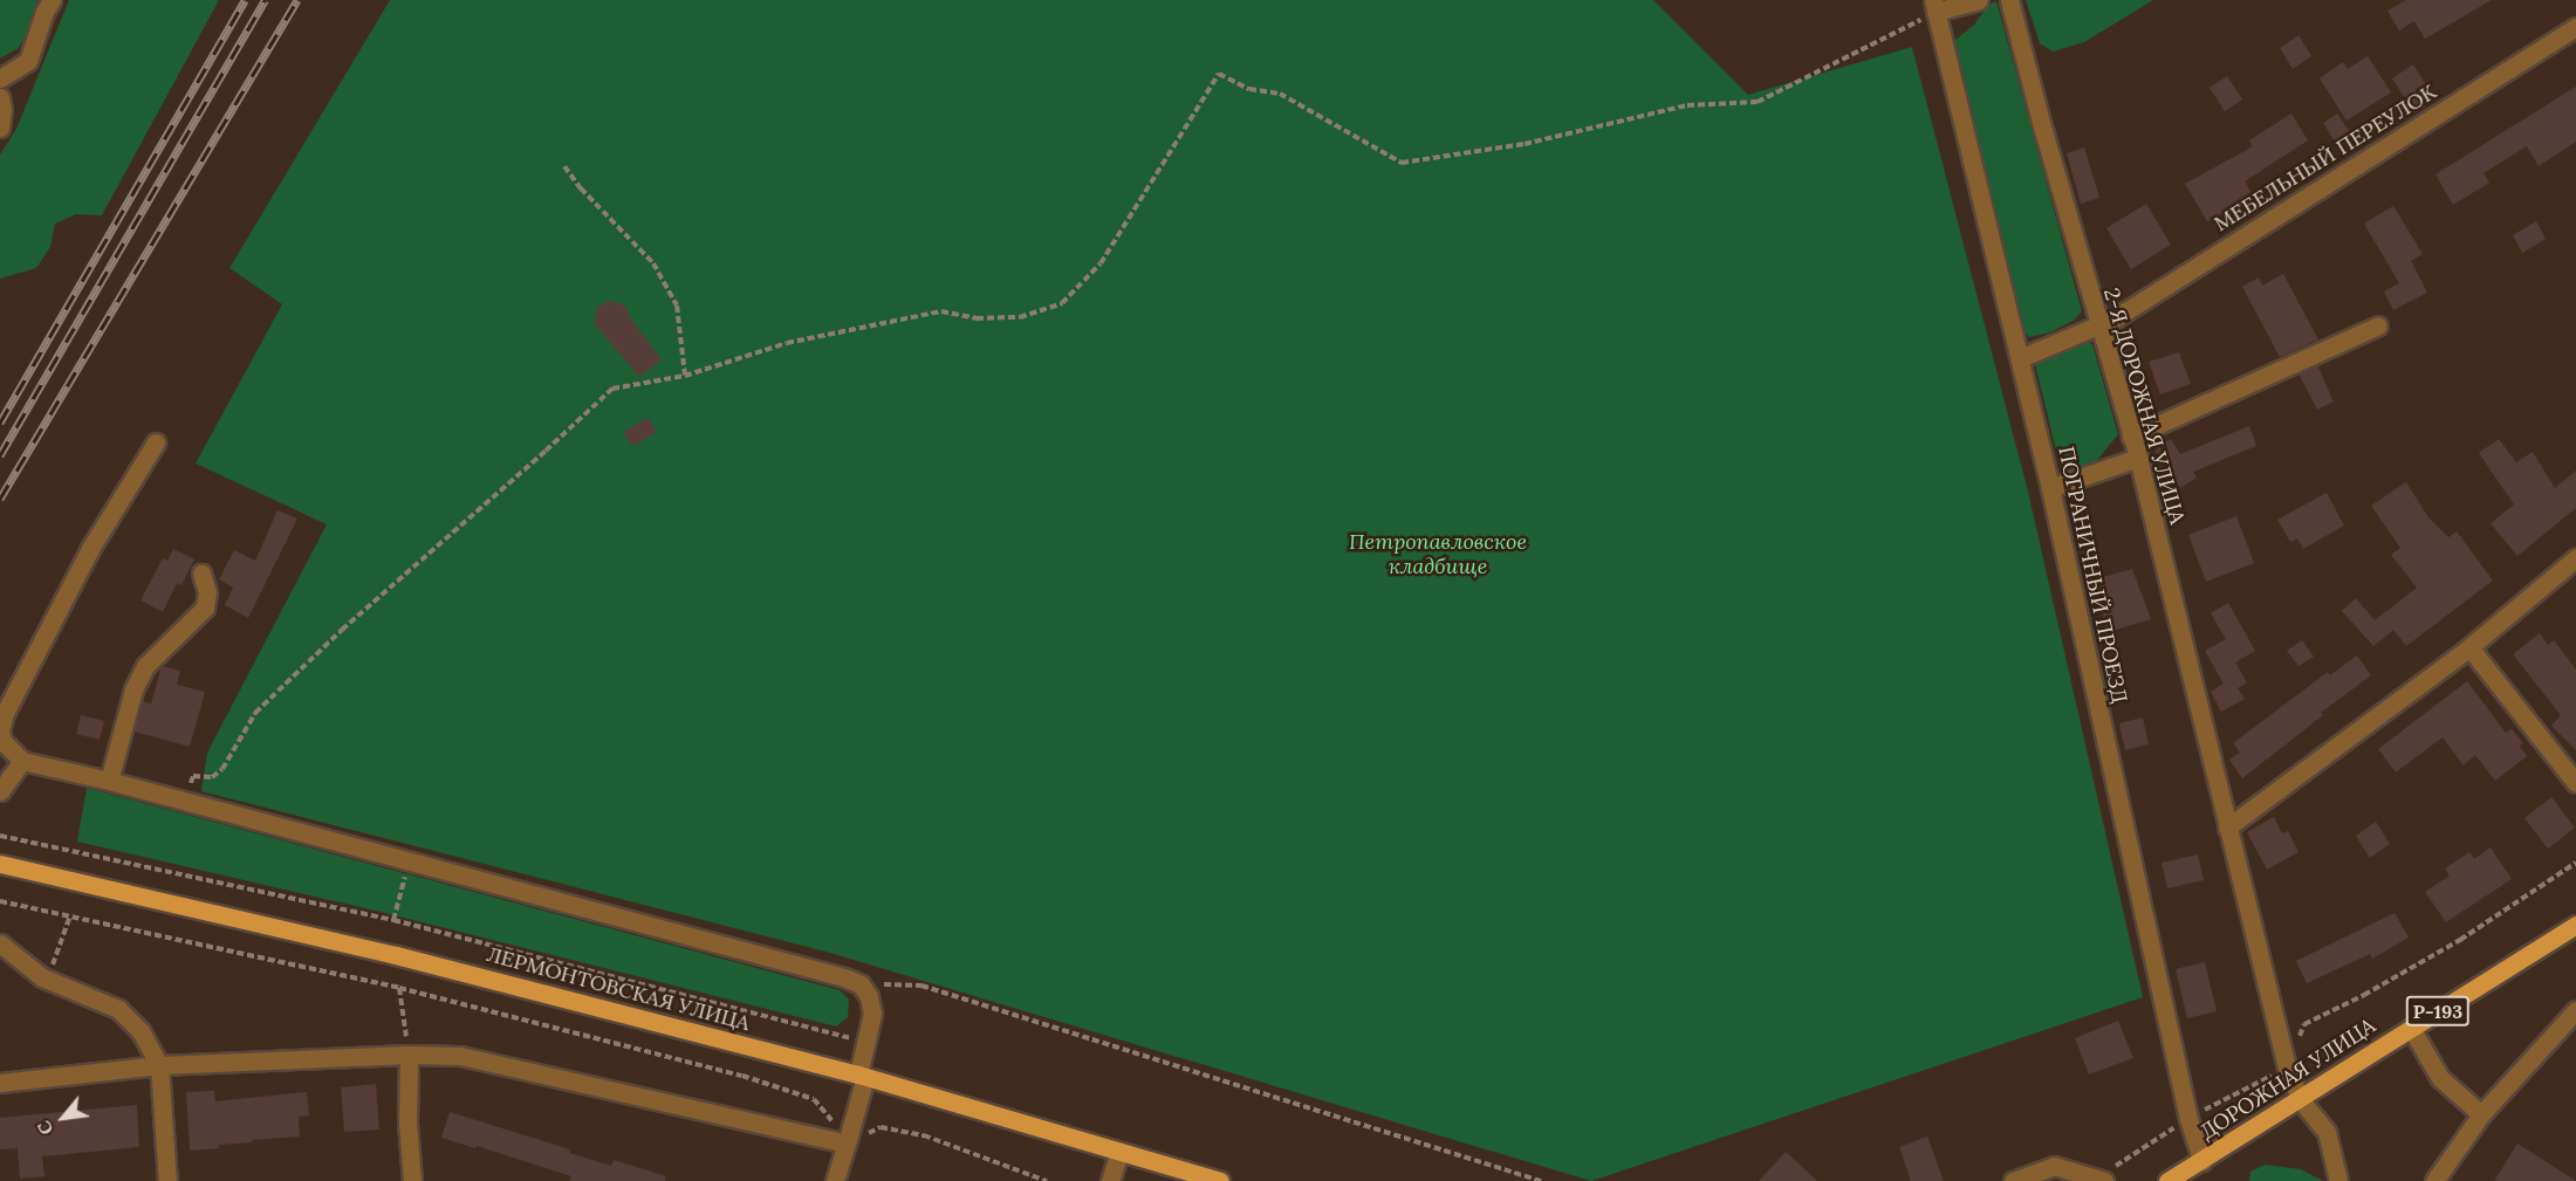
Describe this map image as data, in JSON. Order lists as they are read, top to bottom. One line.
{"streets":{"main road":["ЛЕРМОНТОВСКАЯ УЛИЦА","Р-193","ДОРОЖНАЯ УЛИЦА"],"street":["МЕБЕЛЬНЫЙ ПЕРЕУЛОК","2-Я ДОРОЖНАЯ УЛИЦА","ПОГРАНИЧНЫЙ ПРОЕЗД"]},"crossings":[["МЕБЕЛЬНЫЙ ПЕРЕУЛОК","2-Я ДОРОЖНАЯ УЛИЦА"],["МЕБЕЛЬНЫЙ ПЕРЕУЛОК","ПОГРАНИЧНЫЙ ПРОЕЗД"],["2-Я ДОРОЖНАЯ УЛИЦА","ДОРОЖНАЯ УЛИЦА"],["ПОГРАНИЧНЫЙ ПРОЕЗД","ДОРОЖНАЯ УЛИЦА"]],"parks":["Петропавловское кладбище"],"north":"bottom left"}
